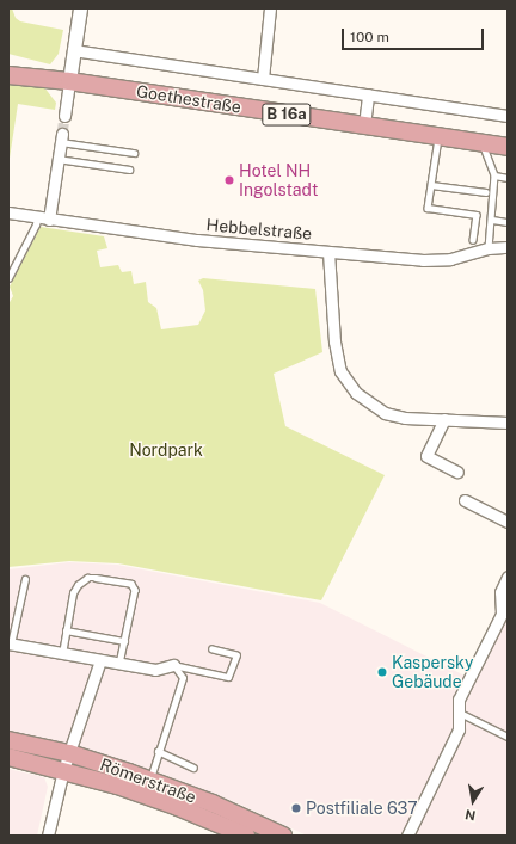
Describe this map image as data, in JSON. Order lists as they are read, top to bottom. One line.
{"streets":{"main road":["Goethestraße","B 16a","Römerstraße"],"street":["Hebbelstraße"]},"crossings":[["Goethestraße","B 16a"]],"parks":["Nordpark"],"places":["Hotel NH Ingolstadt","Kaspersky Gebäude","Postfiliale 637"],"scale_bar":"100 m","north":"bottom"}
